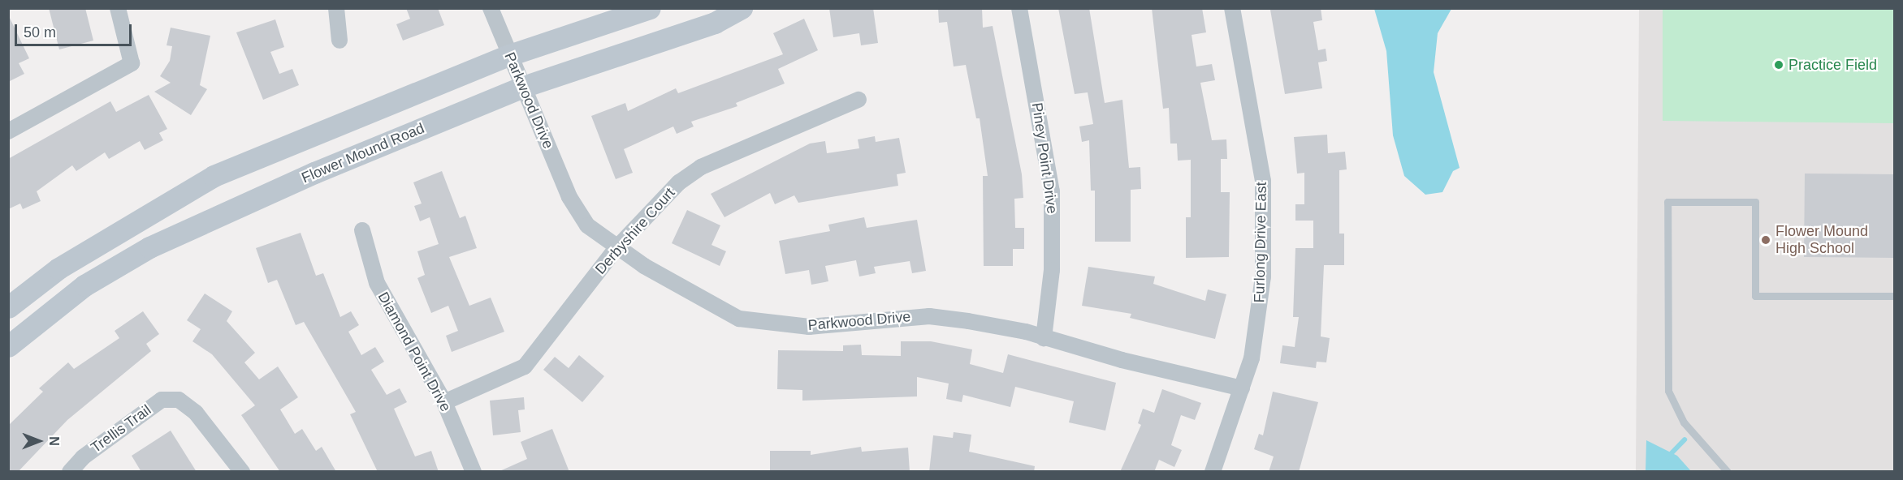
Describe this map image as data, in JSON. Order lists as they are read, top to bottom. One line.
{"streets":{"main road":["Flower Mound Road"],"street":["Parkwood Drive","Piney Point Drive","Derbyshire Court","Furlong Drive East","Diamond Point Drive","Trellis Trail"]},"crossings":[["Parkwood Drive","Flower Mound Road"],["Parkwood Drive","Piney Point Drive"],["Parkwood Drive","Derbyshire Court"],["Parkwood Drive","Furlong Drive East"],["Derbyshire Court","Diamond Point Drive"]],"places":["Practice Field","Flower Mound High School"],"scale_bar":"50 m","north":"right"}
